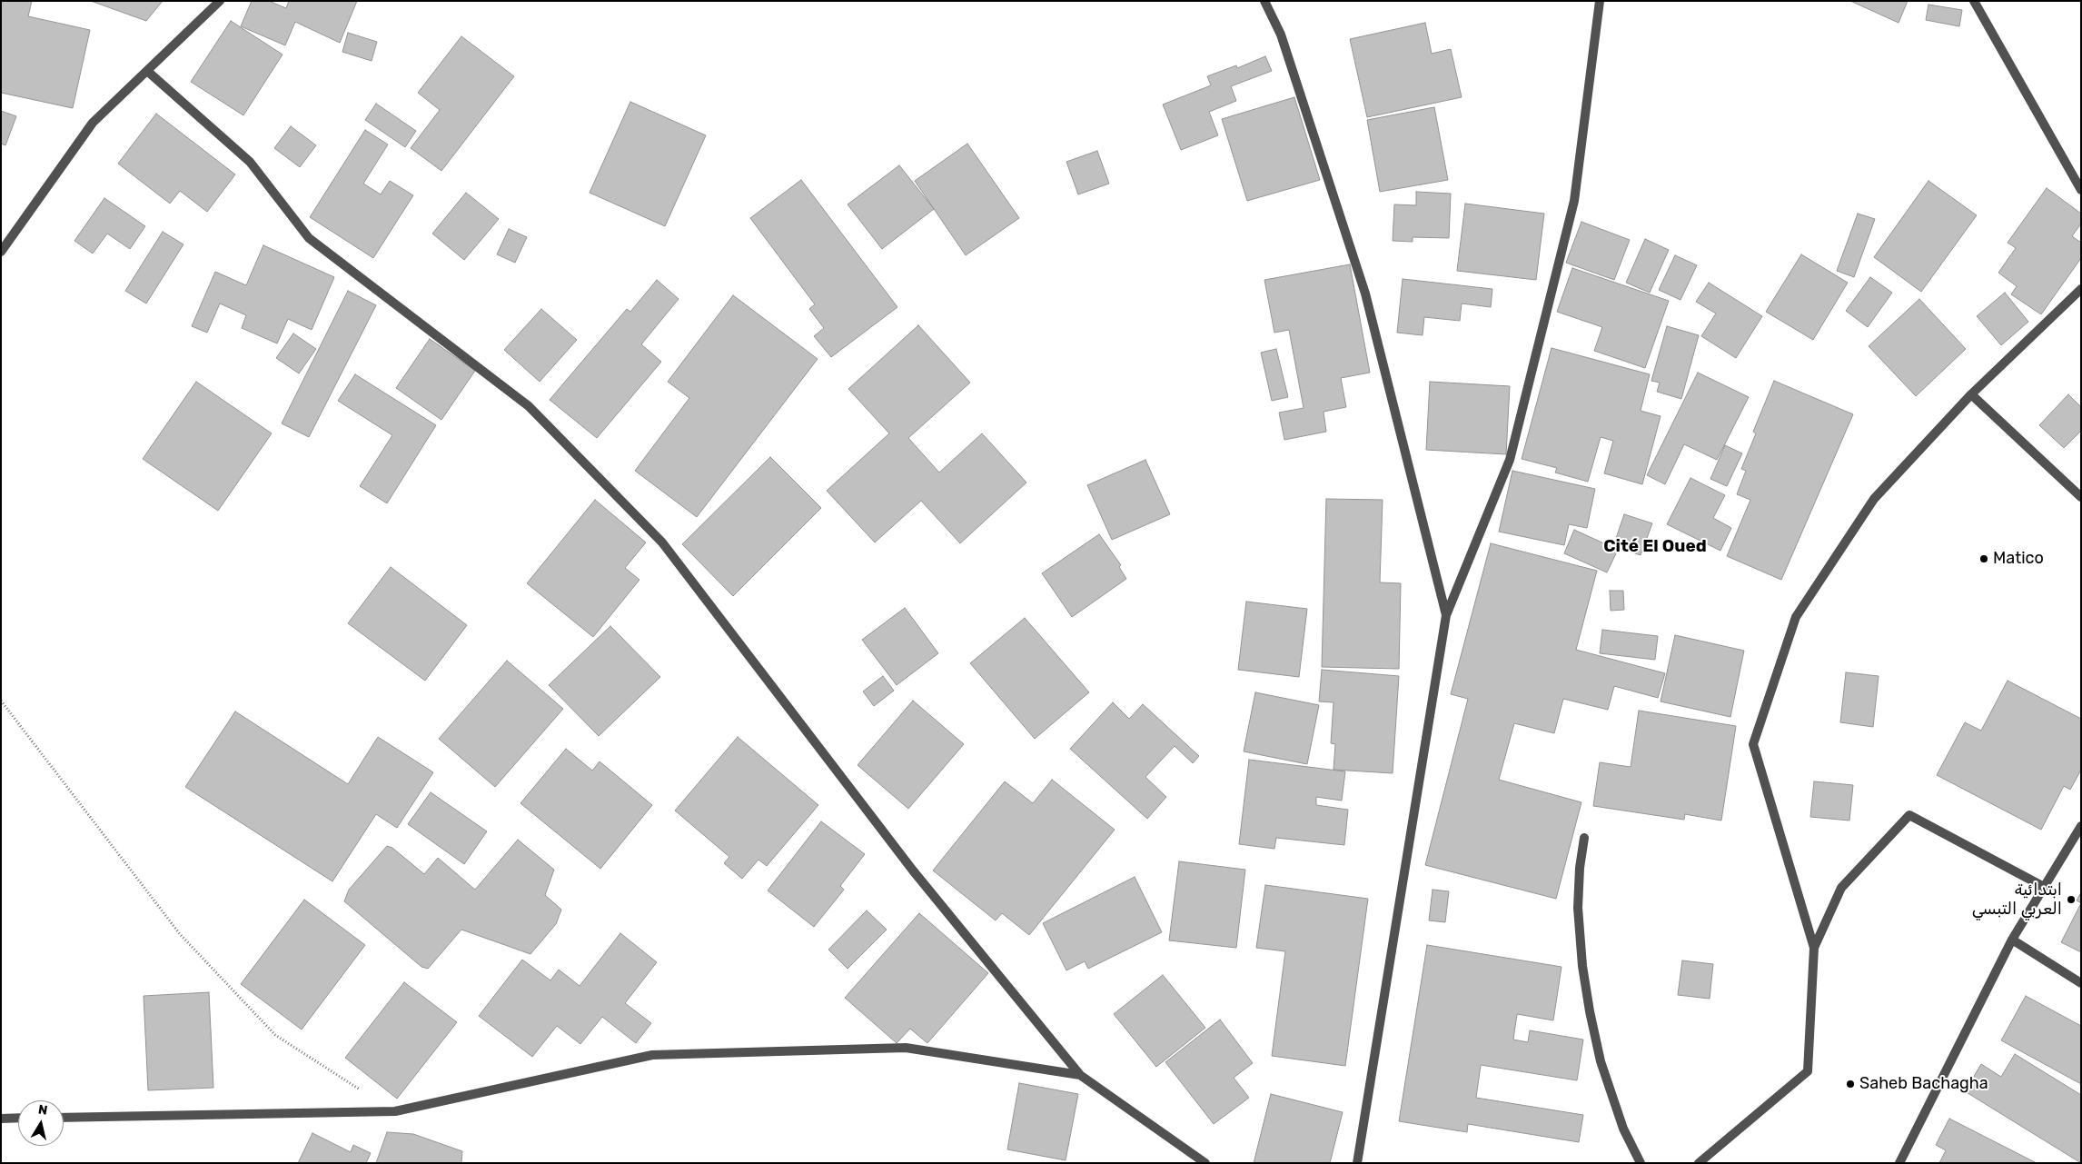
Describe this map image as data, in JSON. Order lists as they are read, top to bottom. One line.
{"districts":["Cité El Oued"],"places":["Matico","ابتدائية العربي التبسي","Saheb Bachagha"],"north":"top"}
